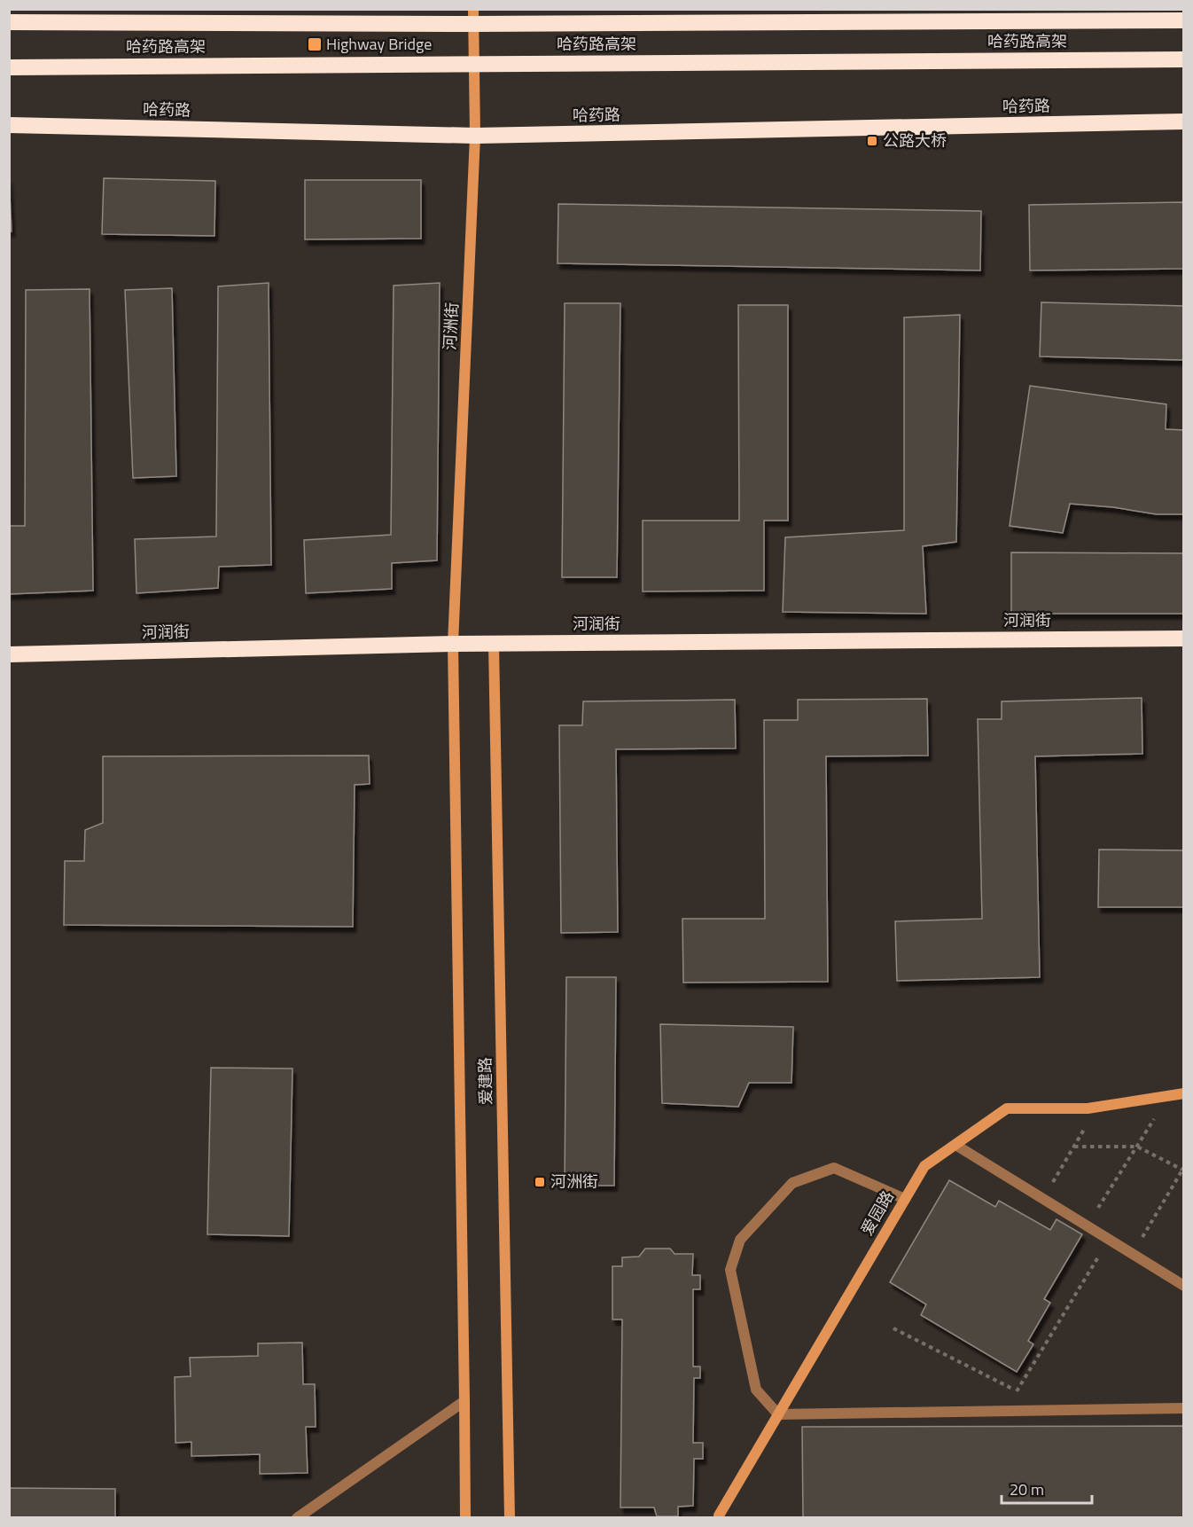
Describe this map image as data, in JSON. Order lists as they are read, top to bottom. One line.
{"streets":{"highway":["哈药路高架","哈药路","河润街"],"main road":["河洲街","爱建路","爱园路"]},"crossings":[["哈药路","河洲街"],["河洲街","河润街"],["河洲街","爱建路"],["河润街","爱建路"]],"places":{"transit":["Highway Bridge","公路大桥","河洲街"]},"scale_bar":"20 m"}
